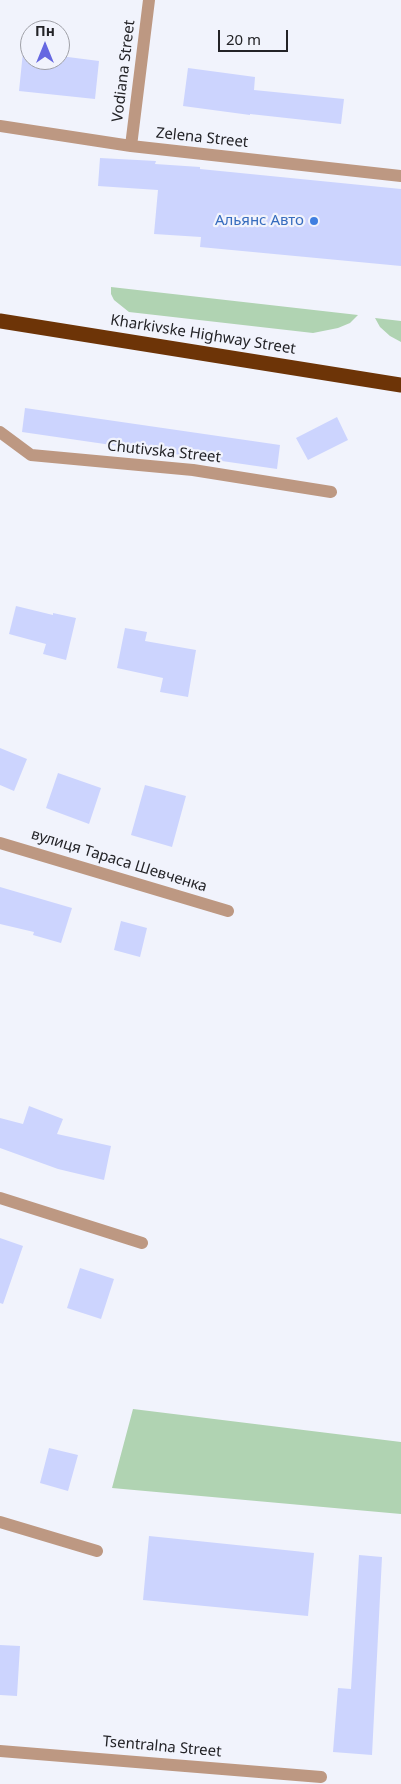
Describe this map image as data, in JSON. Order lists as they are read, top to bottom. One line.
{"streets":{"highway":["Kharkivske Highway Street"],"street":["Vodiana Street","Zelena Street","Chutivska Street","вулиця Тараса Шевченка","Tsentralna Street"]},"crossings":[["Vodiana Street","Zelena Street"]],"places":["Альянс Авто"],"scale_bar":"20 m","north":"top"}
